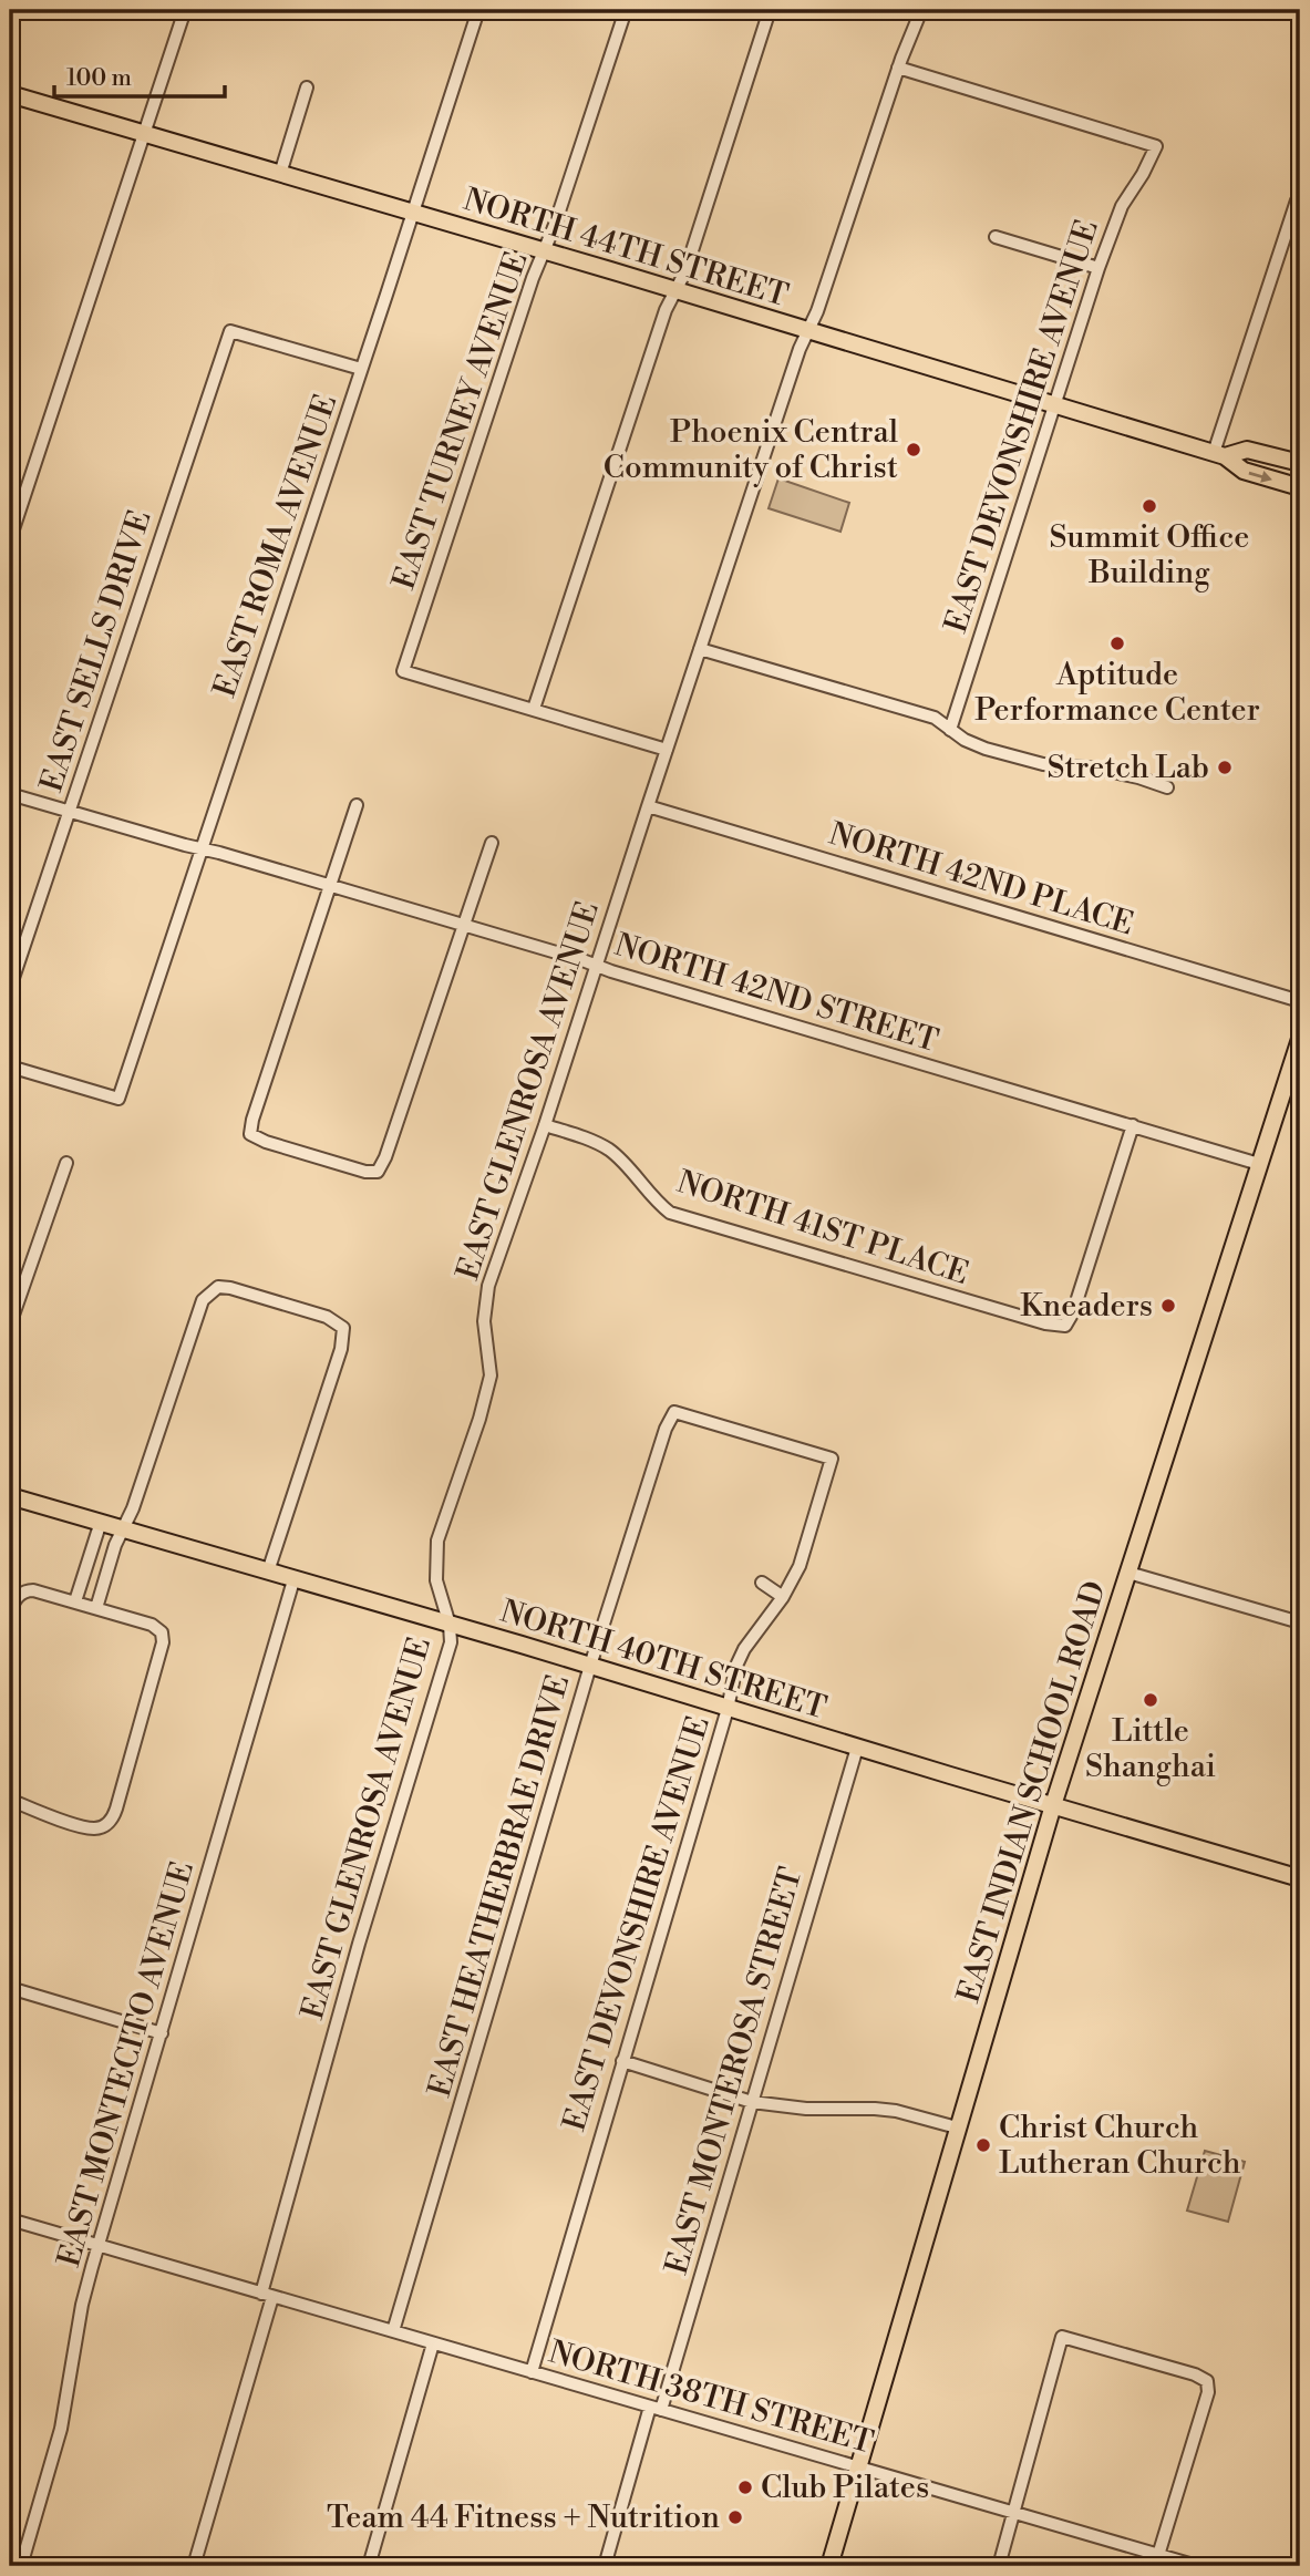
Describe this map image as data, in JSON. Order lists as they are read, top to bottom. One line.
{"streets":{"main road":["NORTH 44TH STREET","NORTH 40TH STREET","EAST INDIAN SCHOOL ROAD"],"street":["EAST TURNEY AVENUE","EAST DEVONSHIRE AVENUE","EAST ROMA AVENUE","EAST SELLS DRIVE","NORTH 42ND PLACE","NORTH 42ND STREET","EAST GLENROSA AVENUE","NORTH 41ST PLACE","EAST HEATHERBRAE DRIVE","EAST MONTECITO AVENUE","EAST MONTEROSA STREET","NORTH 38TH STREET"]},"crossings":[["NORTH 44TH STREET","EAST TURNEY AVENUE"],["NORTH 44TH STREET","EAST DEVONSHIRE AVENUE"],["NORTH 44TH STREET","EAST ROMA AVENUE"],["NORTH 44TH STREET","EAST GLENROSA AVENUE"],["EAST DEVONSHIRE AVENUE","EAST GLENROSA AVENUE"],["EAST DEVONSHIRE AVENUE","NORTH 40TH STREET"],["EAST DEVONSHIRE AVENUE","EAST HEATHERBRAE DRIVE"],["EAST DEVONSHIRE AVENUE","NORTH 38TH STREET"],["EAST ROMA AVENUE","EAST SELLS DRIVE"],["EAST ROMA AVENUE","NORTH 42ND STREET"],["EAST SELLS DRIVE","NORTH 42ND STREET"],["NORTH 42ND PLACE","EAST GLENROSA AVENUE"],["NORTH 42ND STREET","EAST GLENROSA AVENUE"],["NORTH 42ND STREET","NORTH 41ST PLACE"],["NORTH 42ND STREET","EAST INDIAN SCHOOL ROAD"],["EAST GLENROSA AVENUE","NORTH 41ST PLACE"],["EAST GLENROSA AVENUE","NORTH 40TH STREET"],["EAST GLENROSA AVENUE","NORTH 38TH STREET"],["NORTH 40TH STREET","EAST INDIAN SCHOOL ROAD"],["NORTH 40TH STREET","EAST HEATHERBRAE DRIVE"],["NORTH 40TH STREET","EAST MONTECITO AVENUE"],["NORTH 40TH STREET","EAST MONTEROSA STREET"],["EAST INDIAN SCHOOL ROAD","NORTH 38TH STREET"],["EAST HEATHERBRAE DRIVE","NORTH 38TH STREET"],["EAST MONTECITO AVENUE","NORTH 38TH STREET"],["EAST MONTEROSA STREET","NORTH 38TH STREET"]],"places":["Phoenix Central Community of Christ","Summit Office Building","Aptitude Performance Center","Stretch Lab","Kneaders","Little Shanghai","Christ Church Lutheran Church","Club Pilates","Team 44 Fitness + Nutrition"],"scale_bar":"100 m"}
